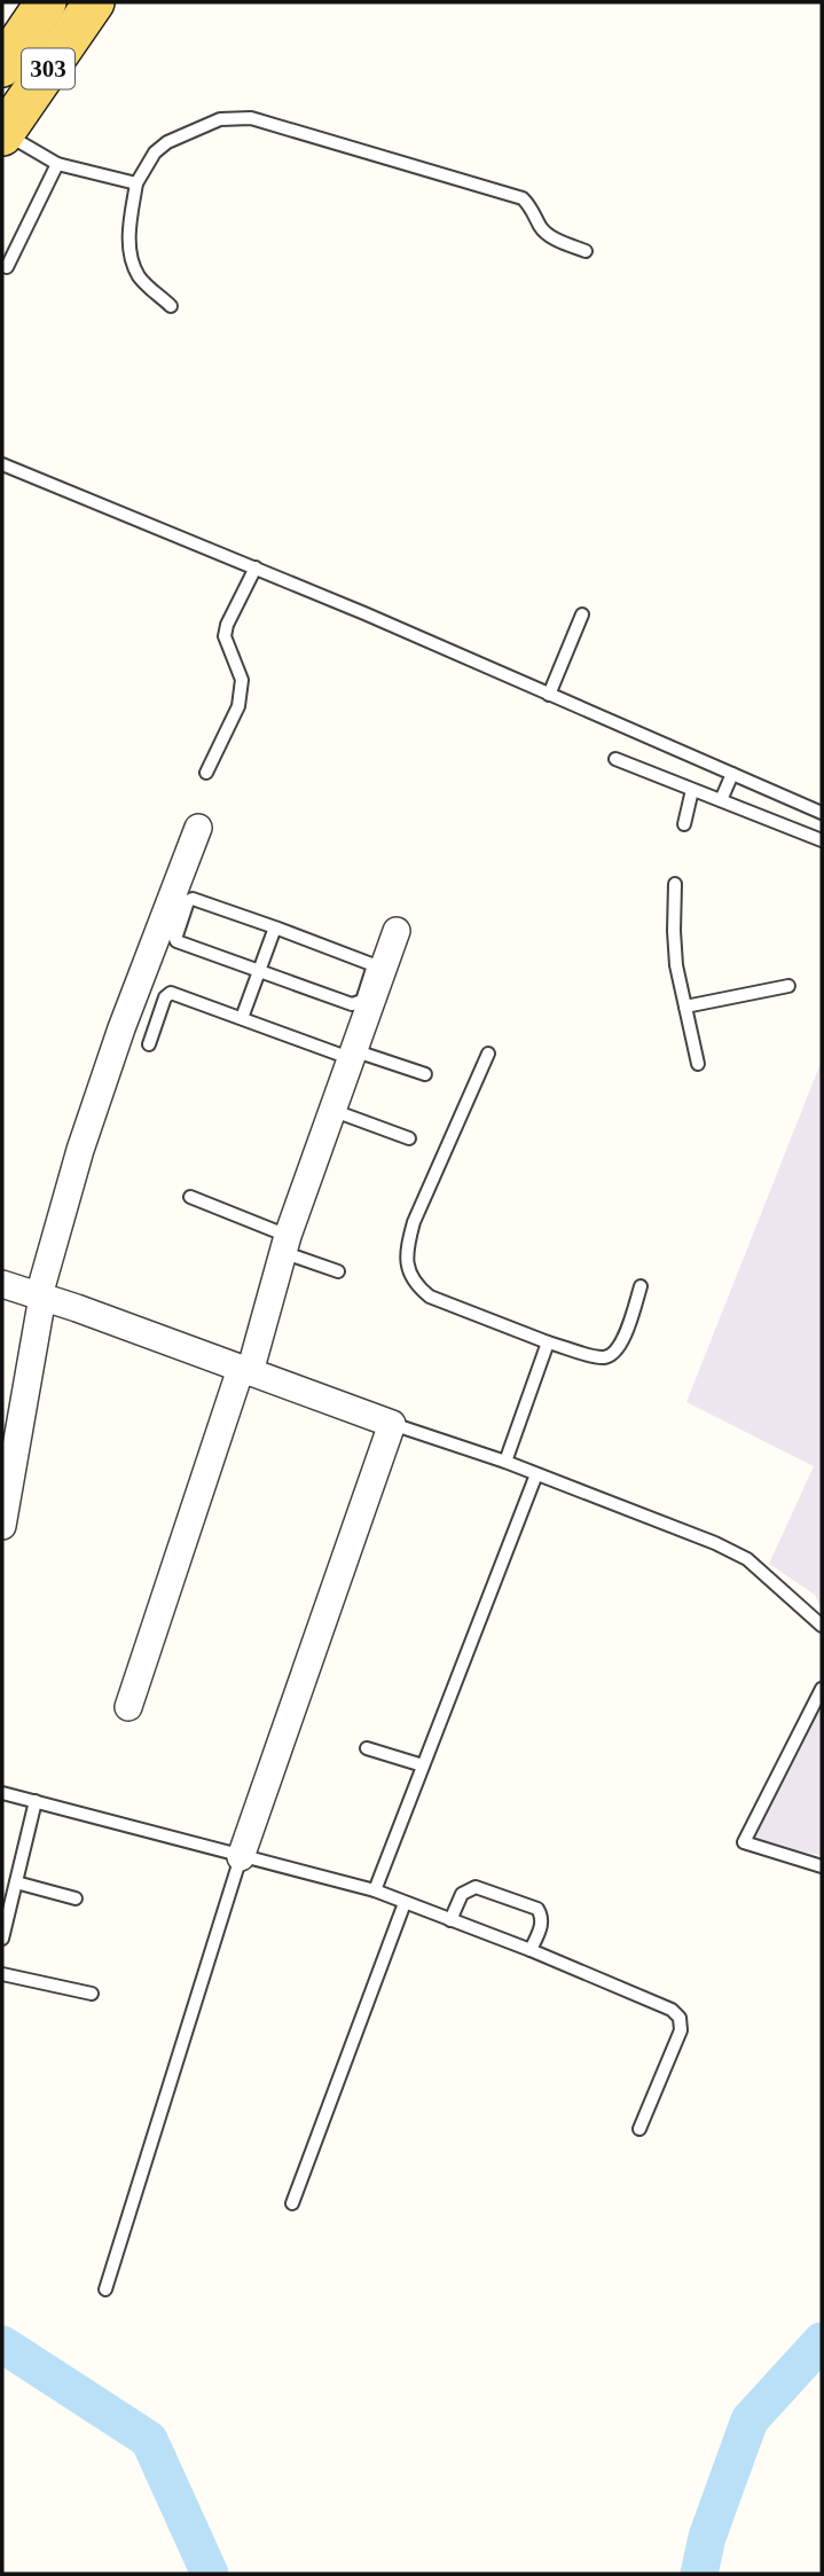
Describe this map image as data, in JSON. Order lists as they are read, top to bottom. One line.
{"streets":{"main road":["303"]}}
